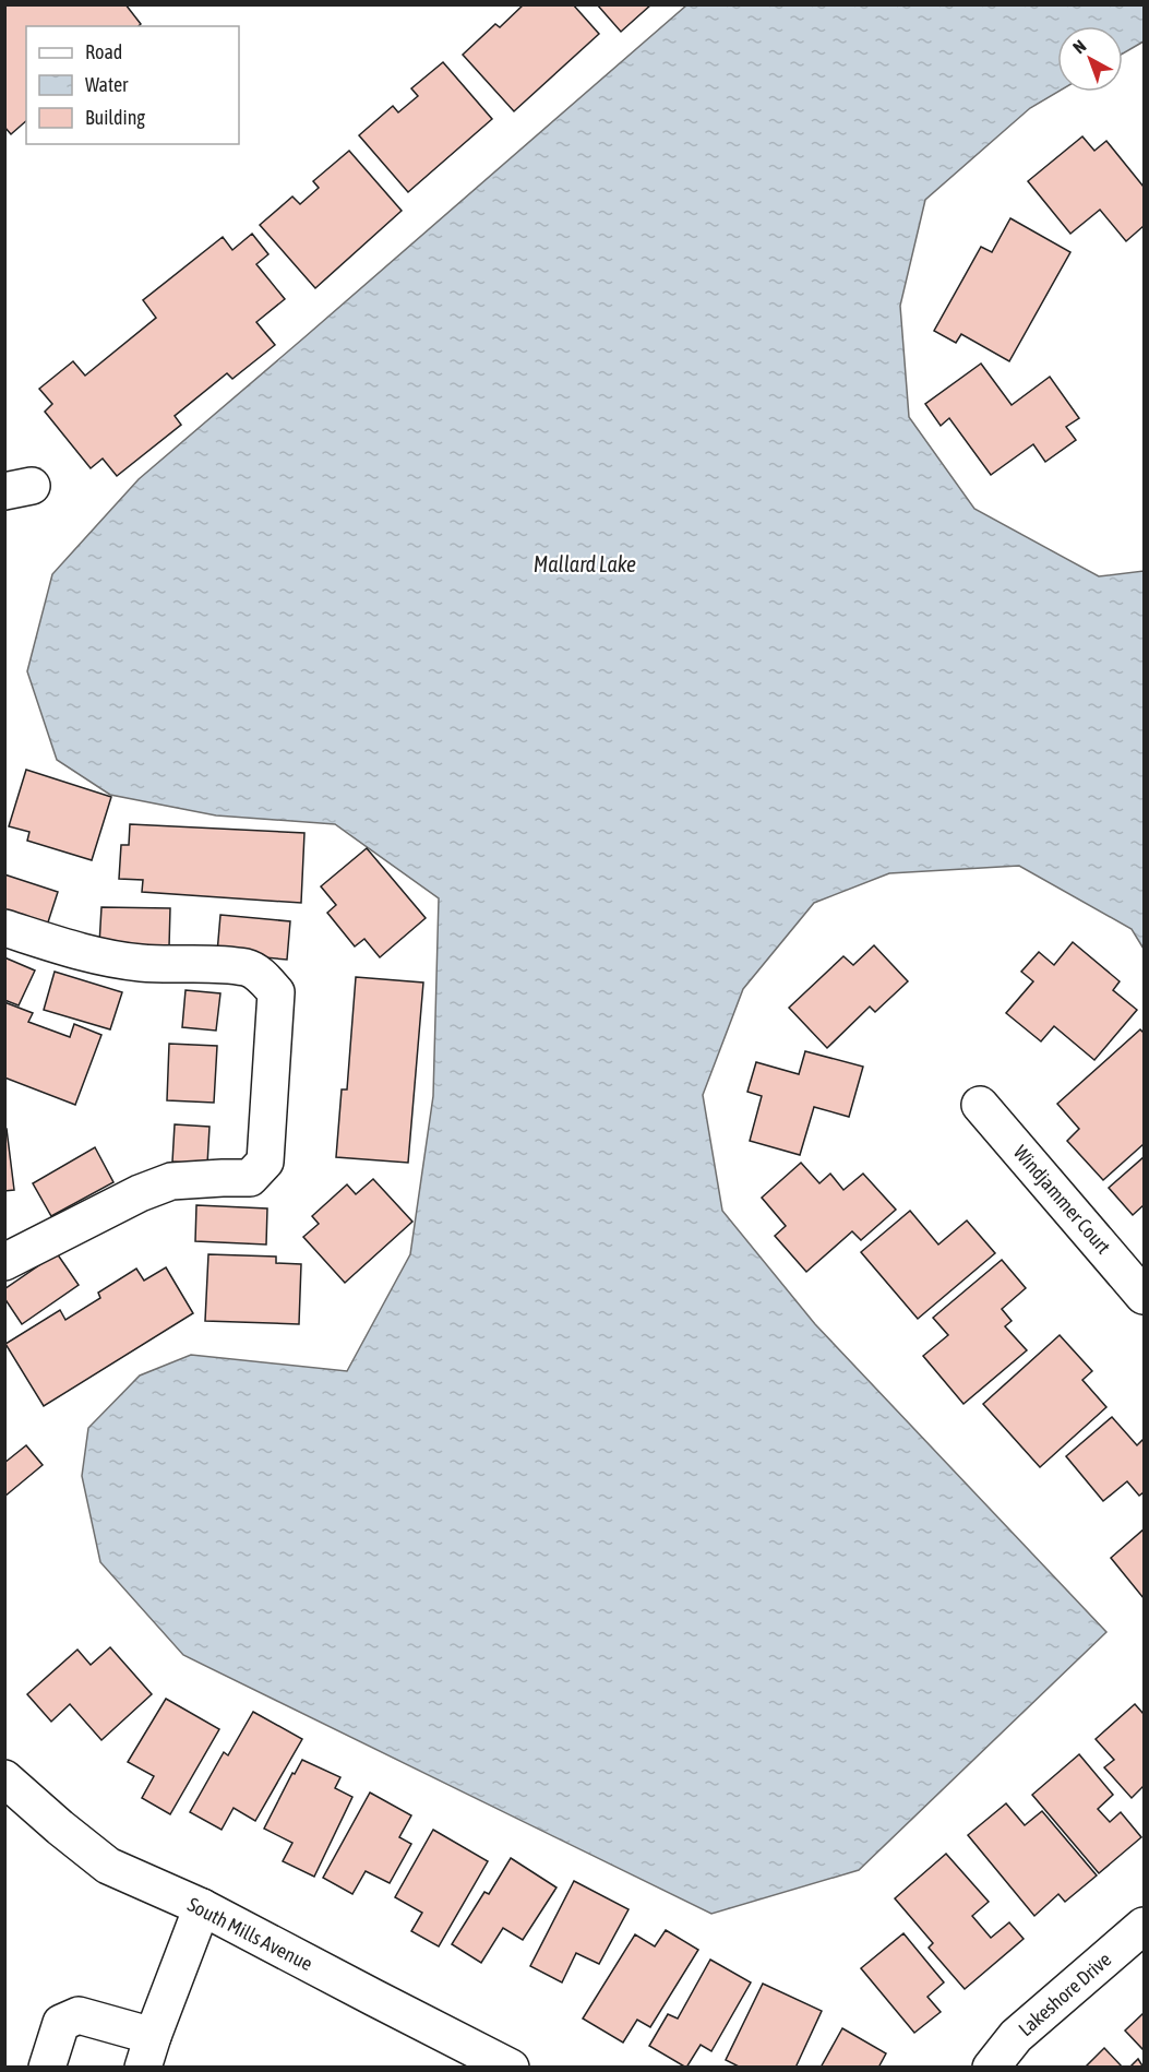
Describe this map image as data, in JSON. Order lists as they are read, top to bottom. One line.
{"streets":{"street":["Windjammer Court","South Mills Avenue","Lakeshore Drive"]},"water":["Mallard Lake"],"legend":["Road","Water","Building"],"north":"top left"}
